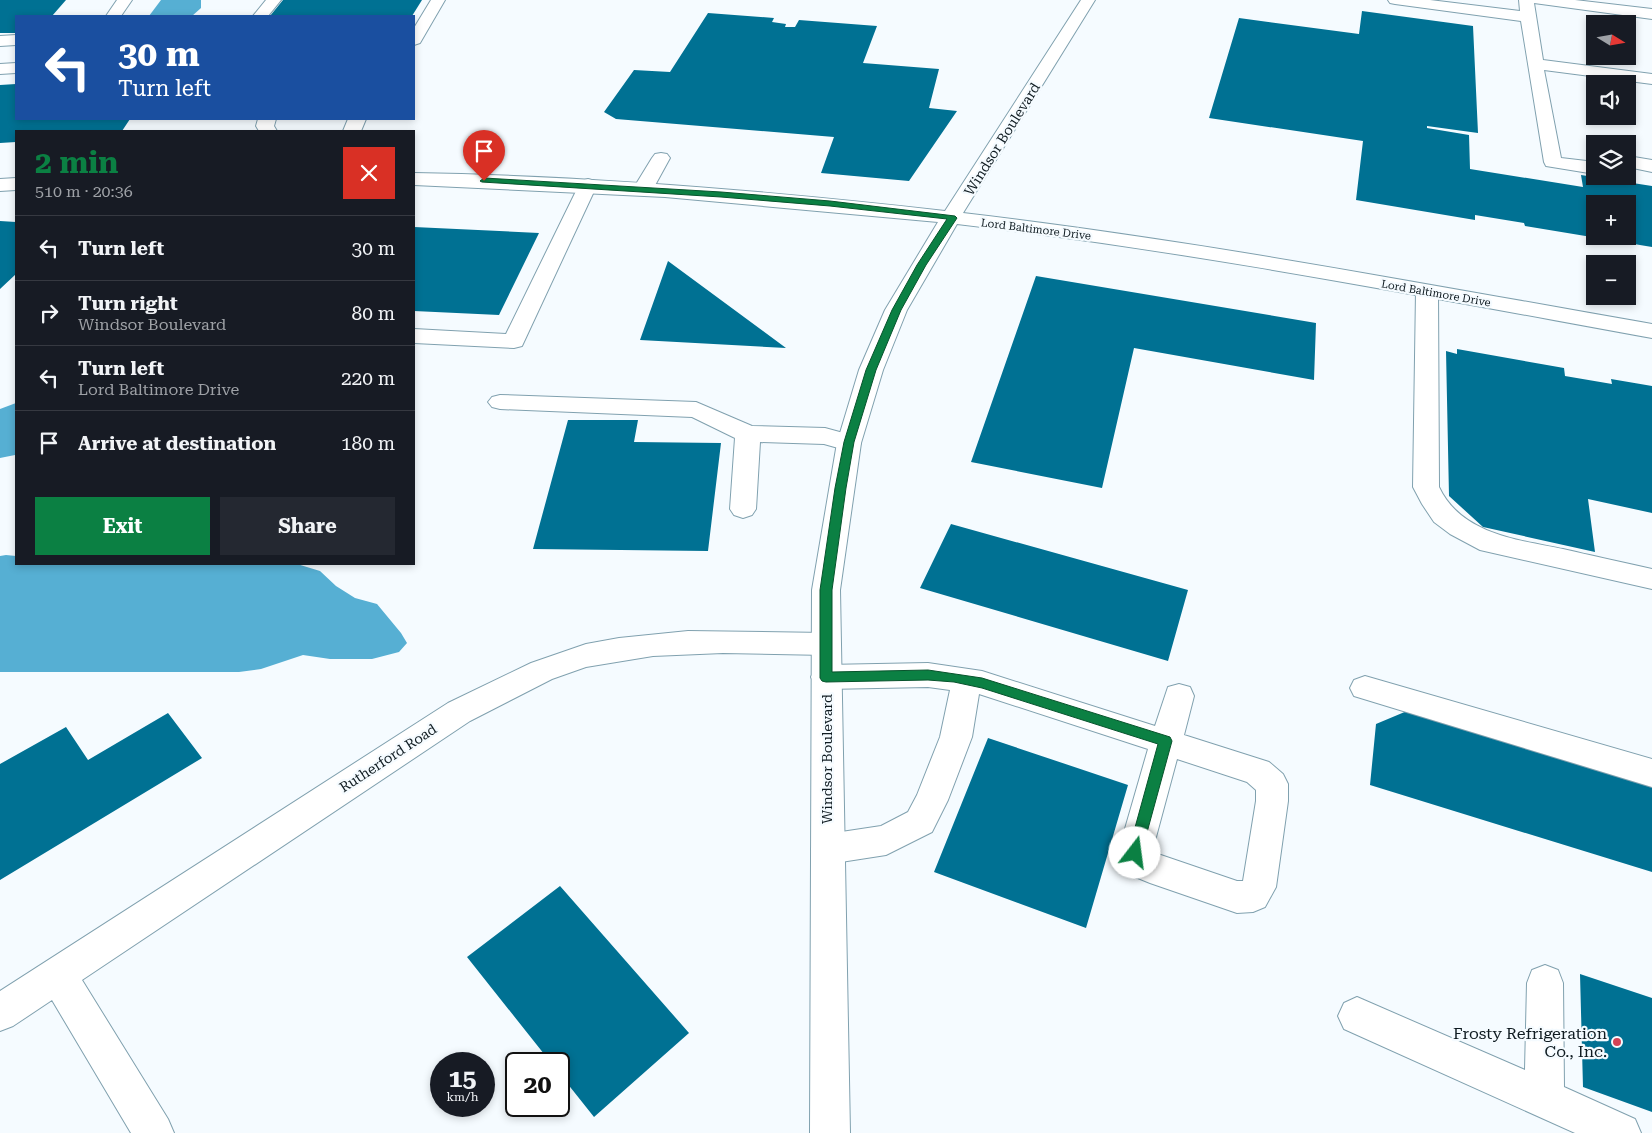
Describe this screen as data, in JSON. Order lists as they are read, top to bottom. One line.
{"streets":{"main road":["Windsor Boulevard","Lord Baltimore Drive","Rutherford Road"]},"crossings":[["Windsor Boulevard","Lord Baltimore Drive"],["Windsor Boulevard","Rutherford Road"]],"places":["Frosty Refrigeration Co., Inc."],"north":"right","page":{"map_buttons":["+","−"],"turn":["30 m","Turn left"],"heading":["2 min","510 m · 20:36"],"list":[{"name":"Turn left","value":"30 m"},{"name":"Turn right","note":"Windsor Boulevard","value":"80 m"},{"name":"Turn left","note":"Lord Baltimore Drive","value":"220 m"},{"name":"Arrive at destination","value":"180 m"}],"buttons":["Exit","Share"],"speed":"15 km/h","limit":"20"}}
